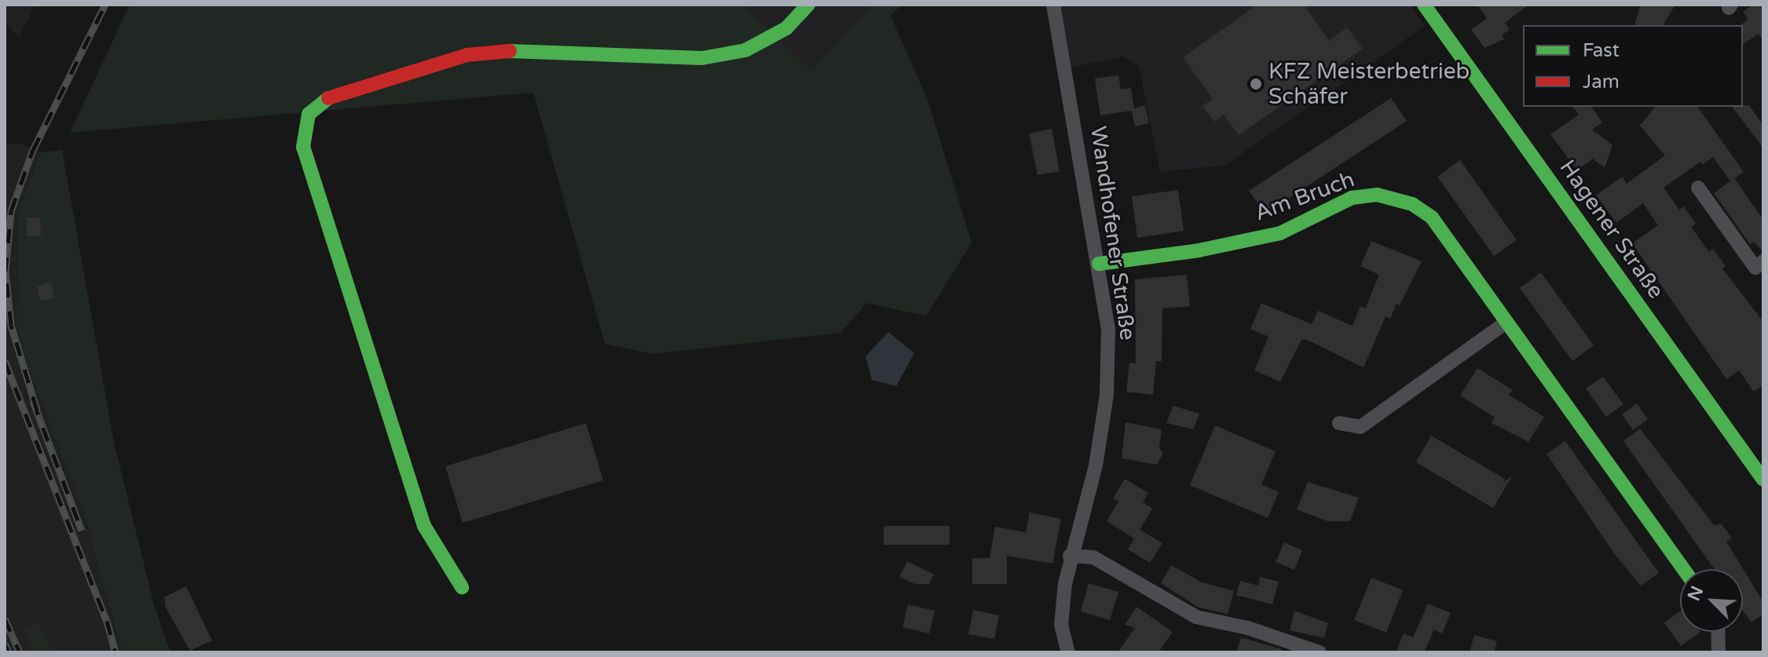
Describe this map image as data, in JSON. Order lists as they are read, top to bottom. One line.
{"streets":{"street":["Am Bruch","Hagener Straße","Wandhofener Straße"]},"crossings":[["Am Bruch","Wandhofener Straße"]],"places":["KFZ Meisterbetrieb Schäfer"],"legend":["Fast","Jam"],"north":"top left"}
